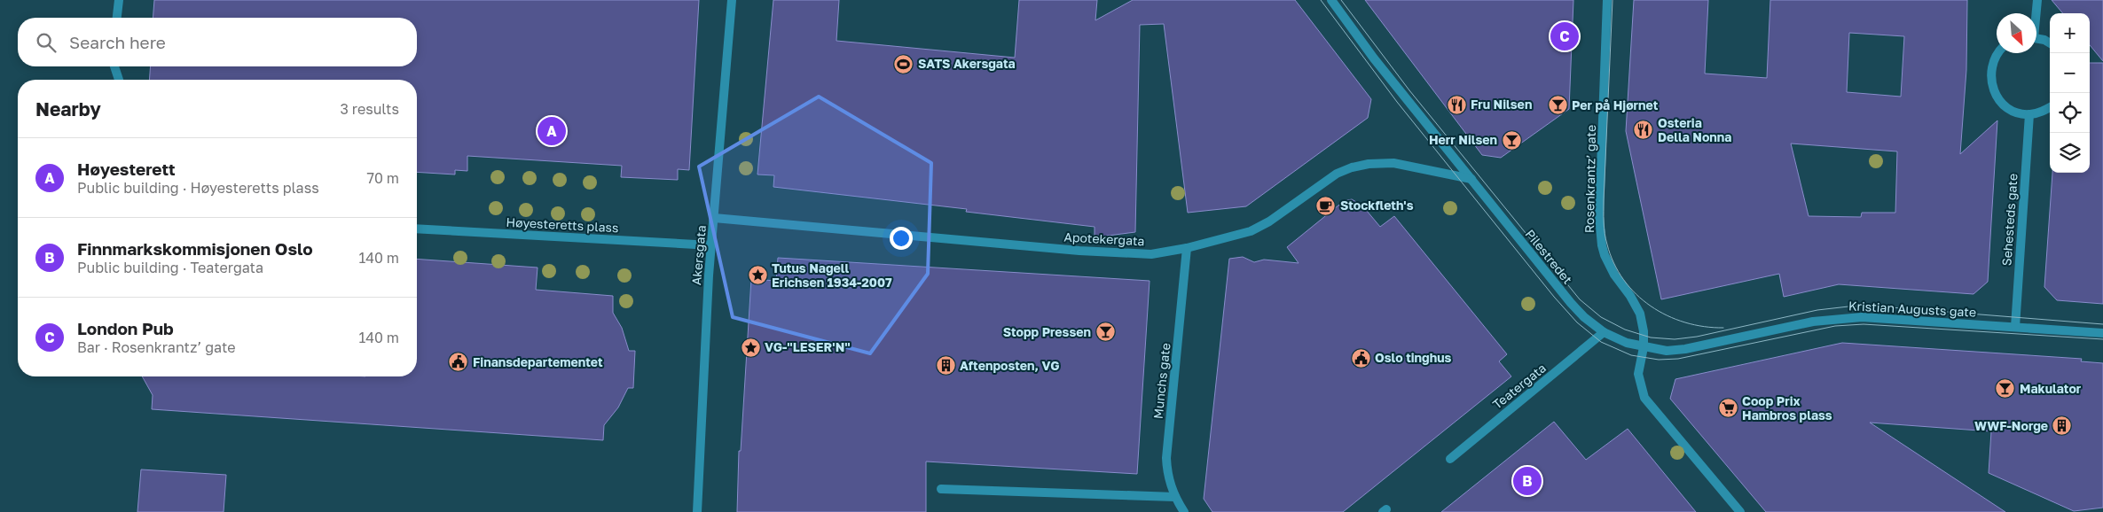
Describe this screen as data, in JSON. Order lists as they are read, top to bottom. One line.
{"streets":{"street":["Rosenkrantz’ gate","Sehesteds gate","Høyesteretts plass","Apotekergata","Akersgata","Pilestredet","Kristian Augusts gate","Munchs gate","Teatergata"]},"crossings":[["Rosenkrantz’ gate","Pilestredet"],["Rosenkrantz’ gate","Kristian Augusts gate"],["Sehesteds gate","Kristian Augusts gate"],["Høyesteretts plass","Akersgata"],["Apotekergata","Akersgata"],["Apotekergata","Pilestredet"],["Apotekergata","Munchs gate"],["Pilestredet","Kristian Augusts gate"],["Pilestredet","Teatergata"]],"places":{"sports":["SATS Akersgata"],"restaurant":["Fru Nilsen","Osteria Della Nonna"],"bar":["Per på Hjørnet","Herr Nilsen","Stopp Pressen","Makulator"],"cafe":["Stockfleth's"],"place":["Tutus Nagell Erichsen 1934-2007","VG-\"LESER'N\""],"public building":["Oslo tinghus","Finansdepartementet"],"building":["Aftenposten, VG","WWF-Norge"],"supermarket":["Coop Prix Hambros plass"]},"north":"bottom right","page":{"map_buttons":["+","−"],"search":"Search here","pins":["C","A","B"],"heading":["Nearby","3 results"],"list":[{"mark":"A","name":"Høyesterett","note":"Public building · Høyesteretts plass","value":"70 m"},{"mark":"B","name":"Finnmarkskommisjonen Oslo","note":"Public building · Teatergata","value":"140 m"},{"mark":"C","name":"London Pub","note":"Bar · Rosenkrantz’ gate","value":"140 m"}]}}
